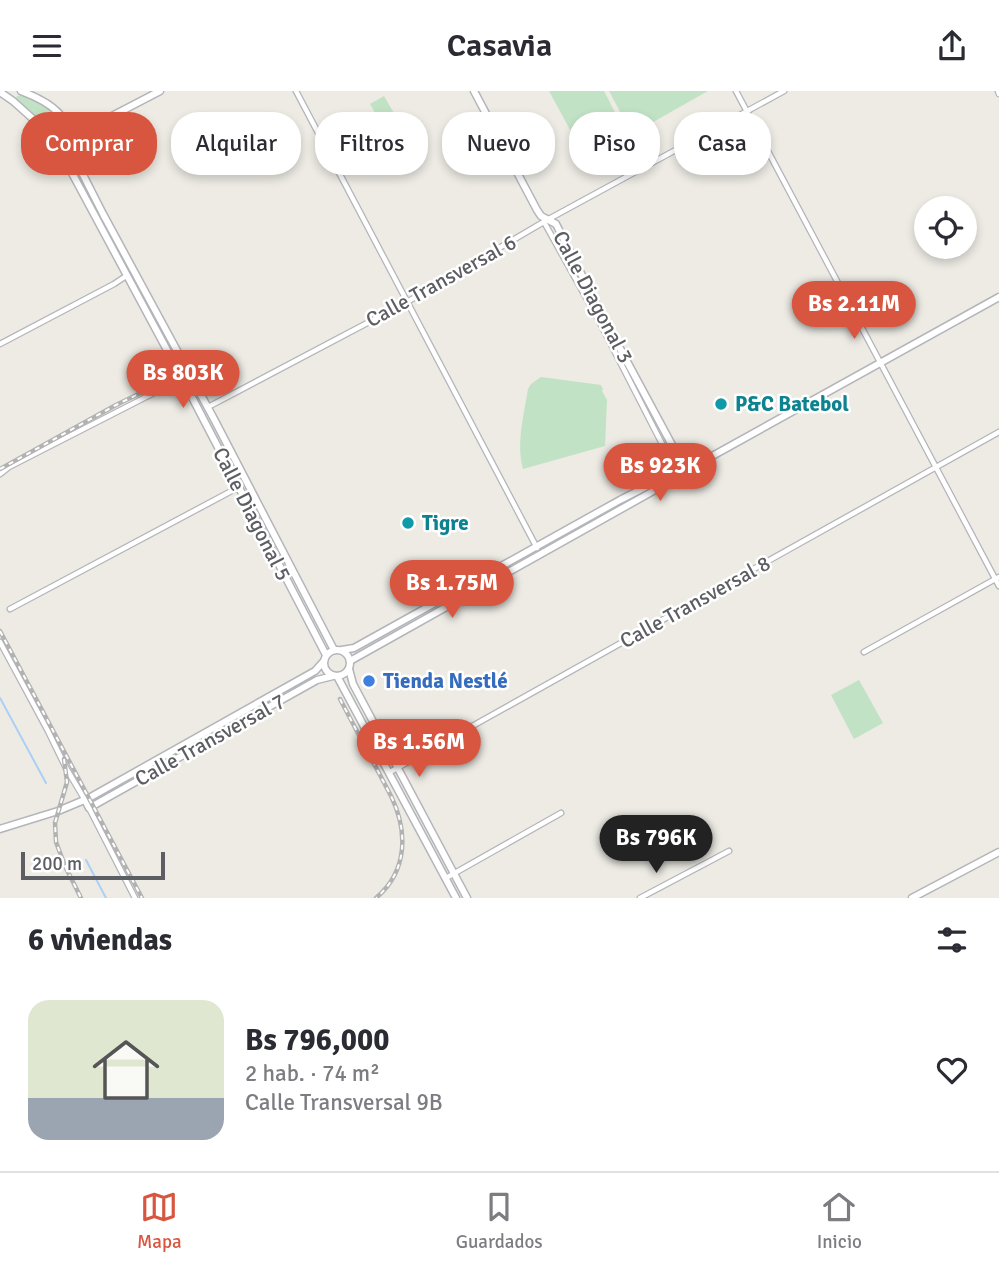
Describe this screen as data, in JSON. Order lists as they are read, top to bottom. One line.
{"streets":{"street":["Calle Transversal 6","Calle Diagonal 3","Calle Diagonal 5","Calle Transversal 8","Calle Transversal 7"]},"crossings":[["Calle Transversal 6","Calle Diagonal 3"],["Calle Transversal 6","Calle Diagonal 5"],["Calle Diagonal 5","Calle Transversal 7"]],"places":["P&C Batebol","Tigre","Tienda Nestlé"],"scale_bar":"200 m","page":{"header":"Casavia","chip":["Comprar","Alquilar","Filtros","Nuevo","Piso","Casa"],"price":["Bs 2.11M","Bs 803K","Bs 923K","Bs 1.75M","Bs 1.56M","Bs 796K"],"scale":"200 m","heading":"6 viviendas","list":[{"name":"Bs 796,000","note":"2 hab. · 74 m² · Calle Transversal 9B"}],"tabs":["Mapa","Guardados","Inicio"]}}
